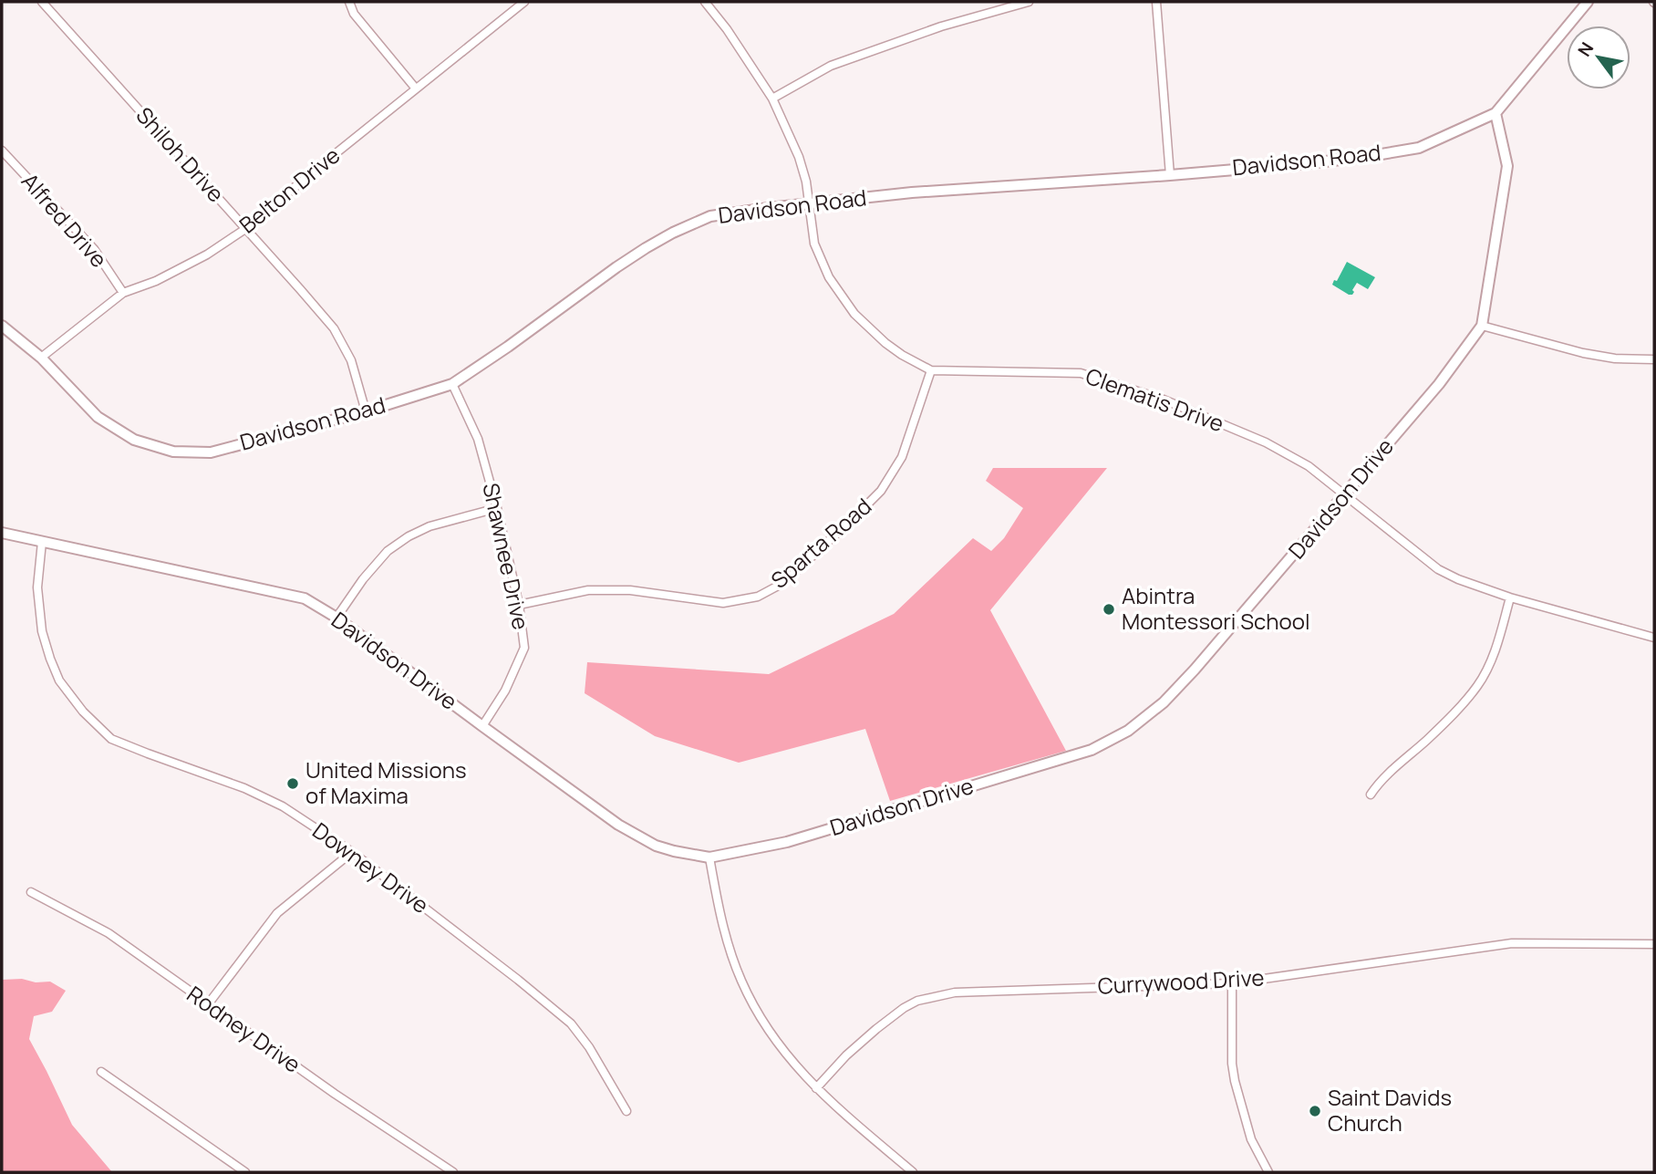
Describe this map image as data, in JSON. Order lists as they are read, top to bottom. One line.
{"streets":{"street":["Shiloh Drive","Davidson Road","Belton Drive","Alfred Drive","Clematis Drive","Davidson Drive","Sparta Road","Shawnee Drive","Downey Drive","Currywood Drive","Rodney Drive"]},"crossings":[["Shiloh Drive","Davidson Road"],["Shiloh Drive","Belton Drive"],["Davidson Road","Belton Drive"],["Davidson Road","Clematis Drive"],["Davidson Road","Davidson Drive"],["Davidson Road","Shawnee Drive"],["Belton Drive","Alfred Drive"],["Clematis Drive","Davidson Drive"],["Clematis Drive","Sparta Road"],["Davidson Drive","Shawnee Drive"],["Davidson Drive","Downey Drive"],["Sparta Road","Shawnee Drive"]],"places":["Abintra Montessori School","United Missions of Maxima","Saint Davids Church"],"north":"top left"}
